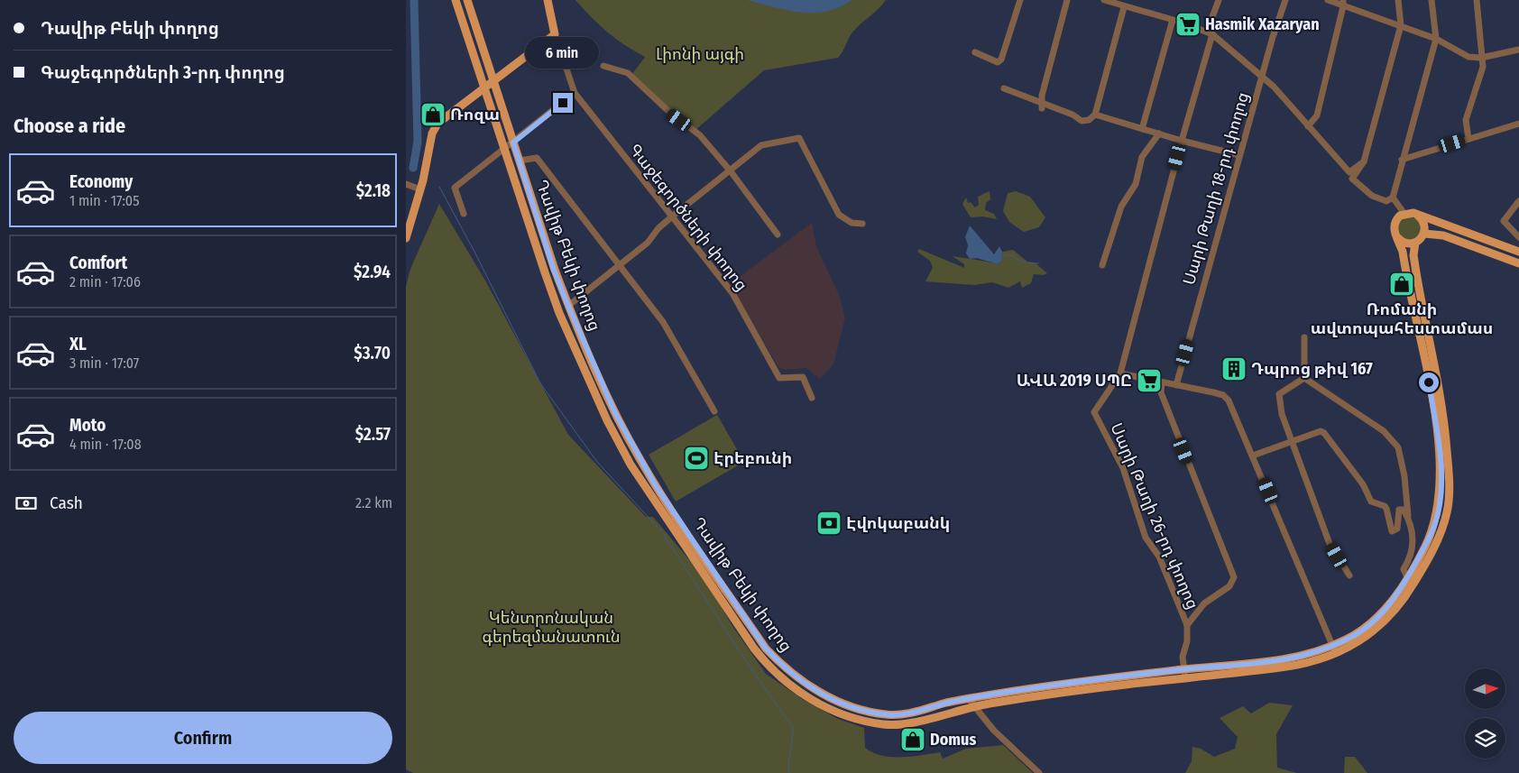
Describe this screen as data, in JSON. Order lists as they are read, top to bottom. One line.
{"streets":{"main road":["Դավիթ Բեկի փողոց"],"street":["Սարի Թաղի 18-րդ փողոց","Գաջեգործների փողոց","Սարի Թաղի 26-րդ փողոց"]},"crossings":[["Դավիթ Բեկի փողոց","Սարի Թաղի 26-րդ փողոց"]],"parks":["Լիոնի այգի","Կենտրոնական գերեզմանատուն"],"places":{"supermarket":["Hasmik Xazaryan","ԱՎԱ 2019 ՍՊԸ"],"shop":["Ռոզա","Ռոմանի ավտոպահեստամաս","Domus"],"building":["Դպրոց թիվ 167"],"sports":["Էրեբունի"],"bank":["Էվոկաբանկ"]},"north":"right","page":{"banner":["Դավիթ Բեկի փողոց","Գաջեգործների 3-րդ փողոց"],"bubble":"6 min","heading":"Choose a ride","list":[{"name":"Economy","note":"1 min · 17:05","value":"$2.18"},{"name":"Comfort","note":"2 min · 17:06","value":"$2.94"},{"name":"XL","note":"3 min · 17:07","value":"$3.70"},{"name":"Moto","note":"4 min · 17:08","value":"$2.57"}],"pay":["Cash","2.2 km"],"buttons":"Confirm"}}
